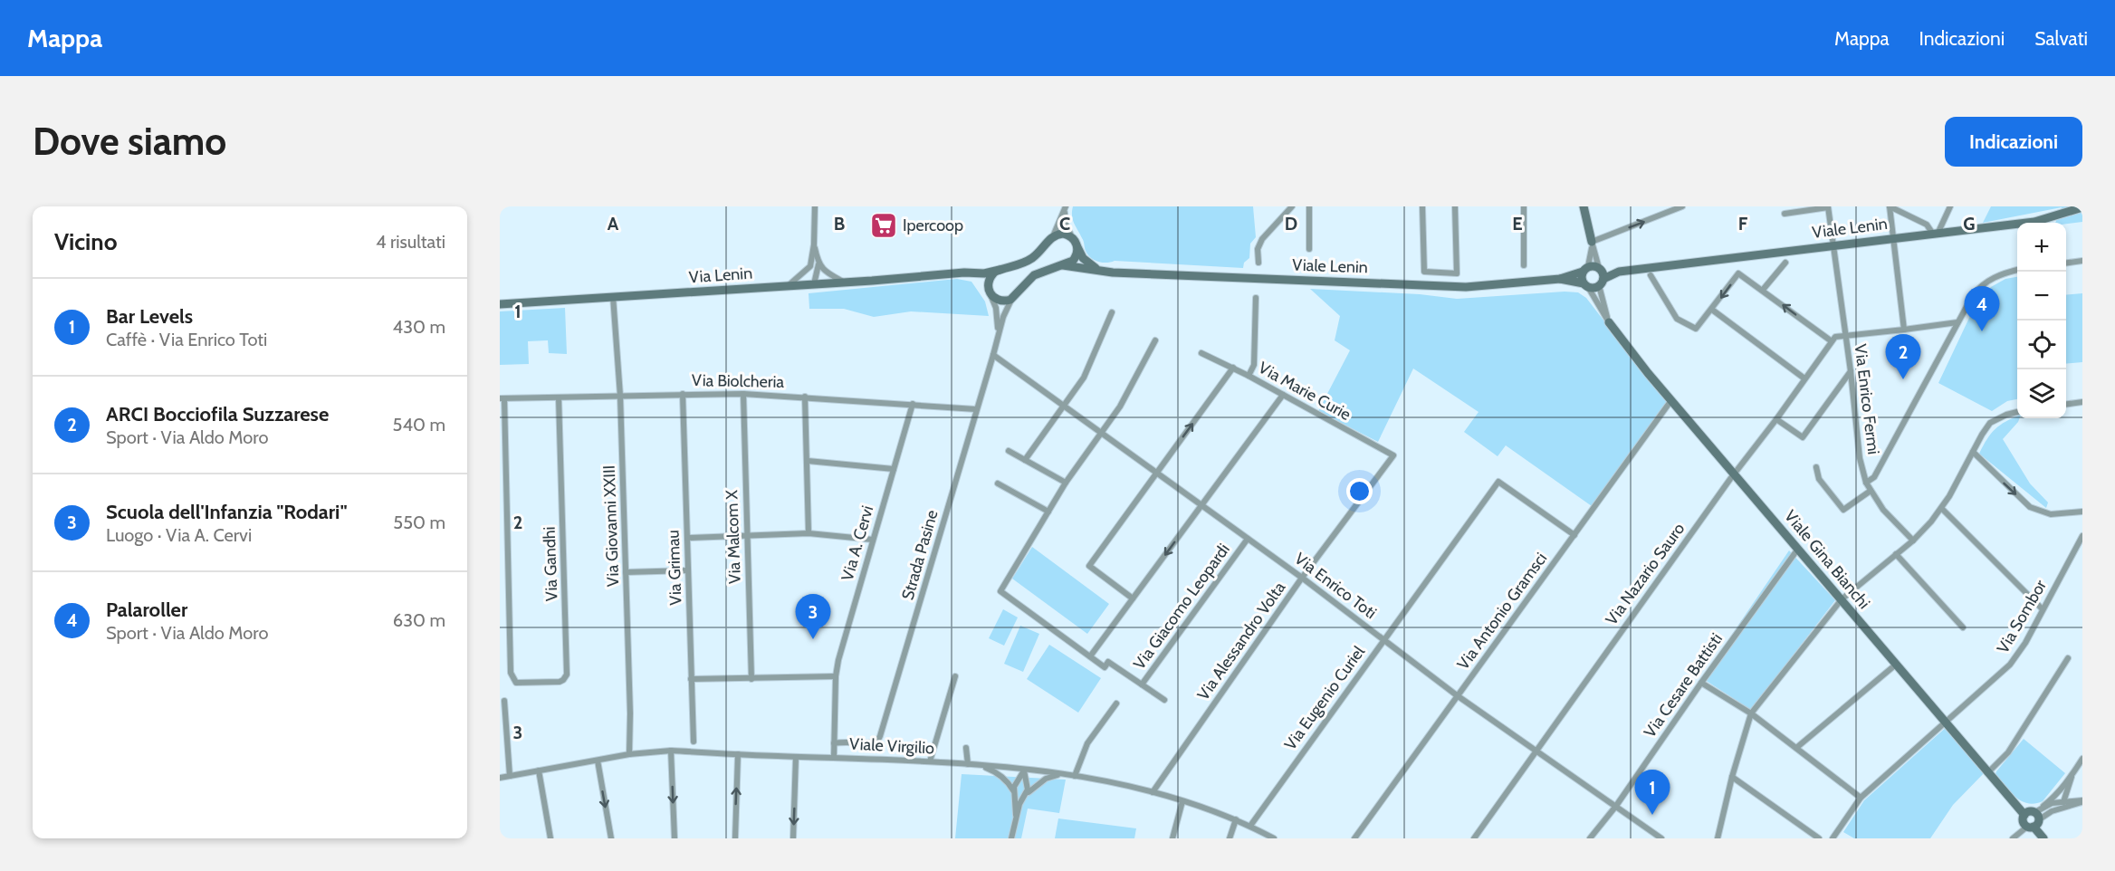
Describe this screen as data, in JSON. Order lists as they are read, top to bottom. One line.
{"streets":{"main road":["Viale Lenin","Via Lenin","Viale Gina Bianchi"],"street":["Via Biolcheria","Via Marie Curie","Via Enrico Fermi","Via Giovanni XXIII","Via Malcom X","Via A. Cervi","Strada Pasine","Via Gandhi","Via Grimau","Via Nazario Sauro","Via Enrico Toti","Via Giacomo Leopardi","Via Antonio Gramsci","Via Sombor","Via Alessandro Volta","Via Cesare Battisti","Via Eugenio Curiel","Viale Virgilio"]},"crossings":[["Viale Lenin","Via Enrico Fermi"],["Via Lenin","Via Giovanni XXIII"],["Via Biolcheria","Via Giovanni XXIII"],["Via Biolcheria","Via Malcom X"],["Via Biolcheria","Via A. Cervi"],["Via Biolcheria","Strada Pasine"],["Via Biolcheria","Via Gandhi"],["Via Biolcheria","Via Grimau"],["Via Marie Curie","Via Alessandro Volta"],["Via Enrico Fermi","Via Nazario Sauro"],["Via Giovanni XXIII","Viale Virgilio"],["Via A. Cervi","Strada Pasine"],["Via A. Cervi","Viale Virgilio"],["Strada Pasine","Via Enrico Toti"],["Viale Gina Bianchi","Via Nazario Sauro"],["Viale Gina Bianchi","Via Antonio Gramsci"],["Viale Gina Bianchi","Via Sombor"],["Viale Gina Bianchi","Via Cesare Battisti"],["Via Nazario Sauro","Via Enrico Toti"],["Via Enrico Toti","Via Giacomo Leopardi"],["Via Enrico Toti","Via Antonio Gramsci"],["Via Enrico Toti","Via Alessandro Volta"],["Via Enrico Toti","Via Cesare Battisti"],["Via Enrico Toti","Via Eugenio Curiel"],["Via Antonio Gramsci","Via Eugenio Curiel"],["Via Alessandro Volta","Viale Virgilio"],["Via Eugenio Curiel","Viale Virgilio"]],"places":{"supermarket":["Ipercoop"]},"page":{"header":"Mappa","nav":["Mappa","Indicazioni","Salvati"],"buttons":"Indicazioni","title":"Dove siamo","heading":["Vicino","4 risultati"],"map_buttons":["+","−"],"list":[{"mark":"1","name":"Bar Levels","note":"Caffè · Via Enrico Toti","value":"430 m"},{"mark":"2","name":"ARCI Bocciofila Suzzarese","note":"Sport · Via Aldo Moro","value":"540 m"},{"mark":"3","name":"Scuola dell'Infanzia \"Rodari\"","note":"Luogo · Via A. Cervi","value":"550 m"},{"mark":"4","name":"Palaroller","note":"Sport · Via Aldo Moro","value":"630 m"}],"pins":["4","2","3","1"]},"grid":{"columns":["A","B","C","D","E","F","G"],"rows":["1","2","3"]}}
